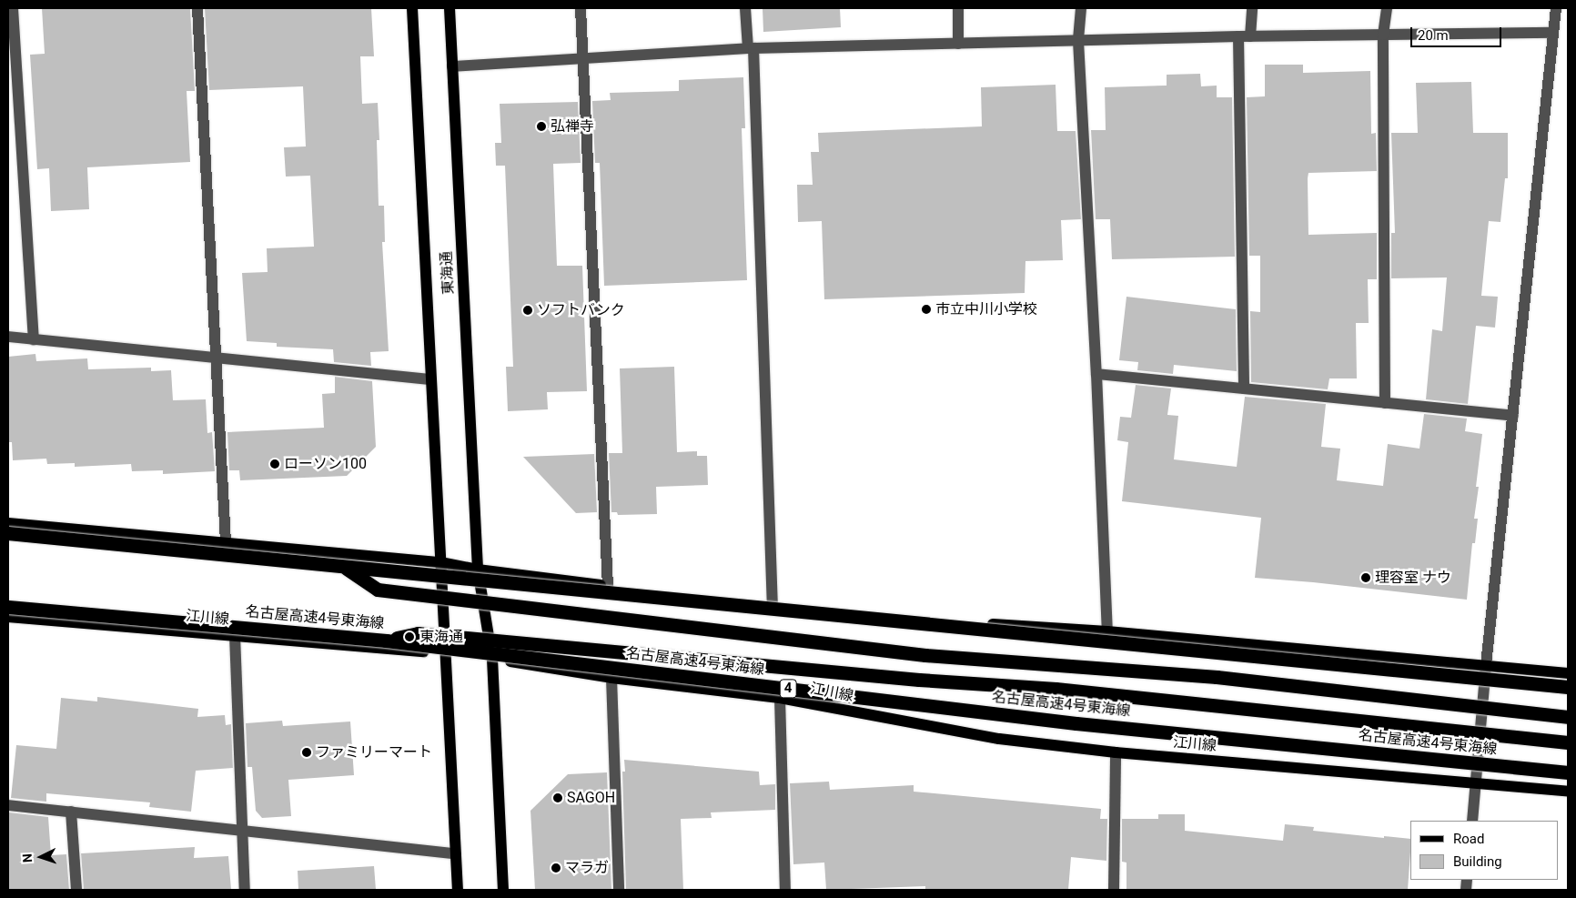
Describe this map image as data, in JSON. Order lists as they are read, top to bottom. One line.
{"streets":{"highway":["名古屋高速4号東海線","4"],"main road":["東海通","江川線"]},"crossings":[["東海通","江川線"]],"places":["弘禅寺","市立中川小学校","ソフトバンク","ローソン100","理容室 ナウ","東海通","ファミリーマート","SAGOH","マラガ"],"legend":["Road","Building"],"scale_bar":"20 m","north":"left"}
